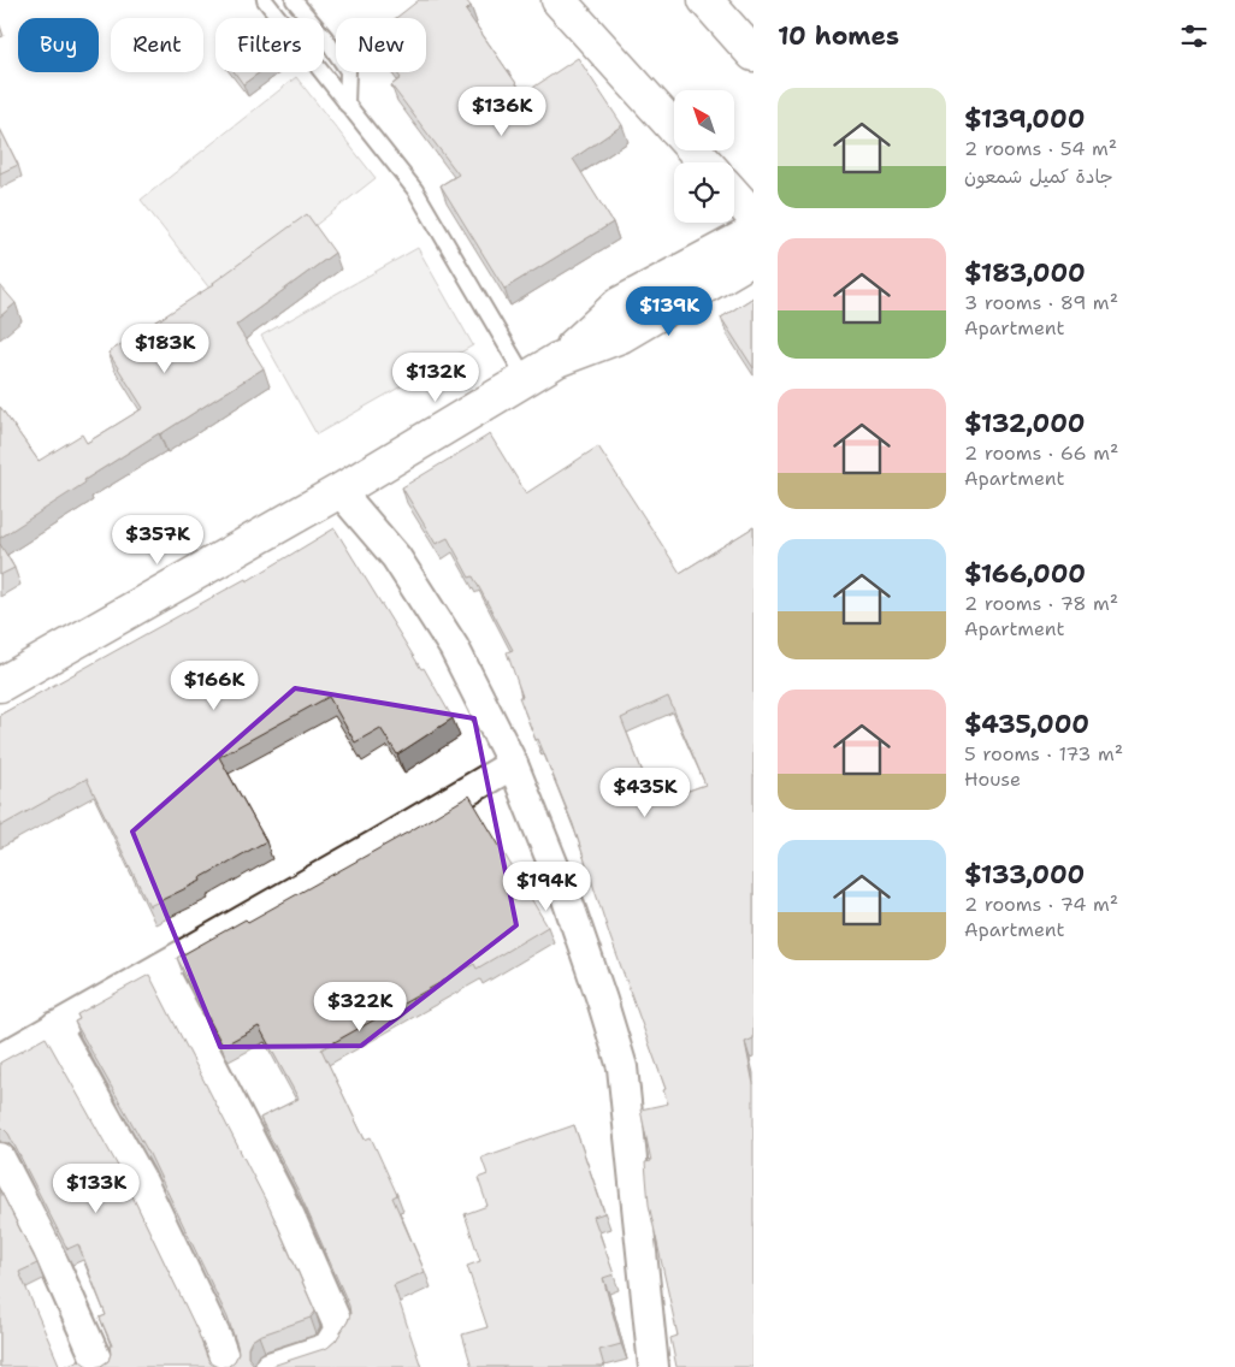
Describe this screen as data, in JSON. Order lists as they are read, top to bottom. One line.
{"north":"top left","page":{"heading":"10 homes","chip":["Buy","Rent","Filters","New"],"list":[{"name":"$139,000","note":"2 rooms · 54 m² · جادة كميل شمعون"},{"name":"$183,000","note":"3 rooms · 89 m² · Apartment"},{"name":"$132,000","note":"2 rooms · 66 m² · Apartment"},{"name":"$166,000","note":"2 rooms · 78 m² · Apartment"},{"name":"$435,000","note":"5 rooms · 173 m² · House"},{"name":"$133,000","note":"2 rooms · 74 m² · Apartment"}],"price":["$136K","$139K","$183K","$132K","$357K","$166K","$435K","$194K","$322K","$133K"]}}
